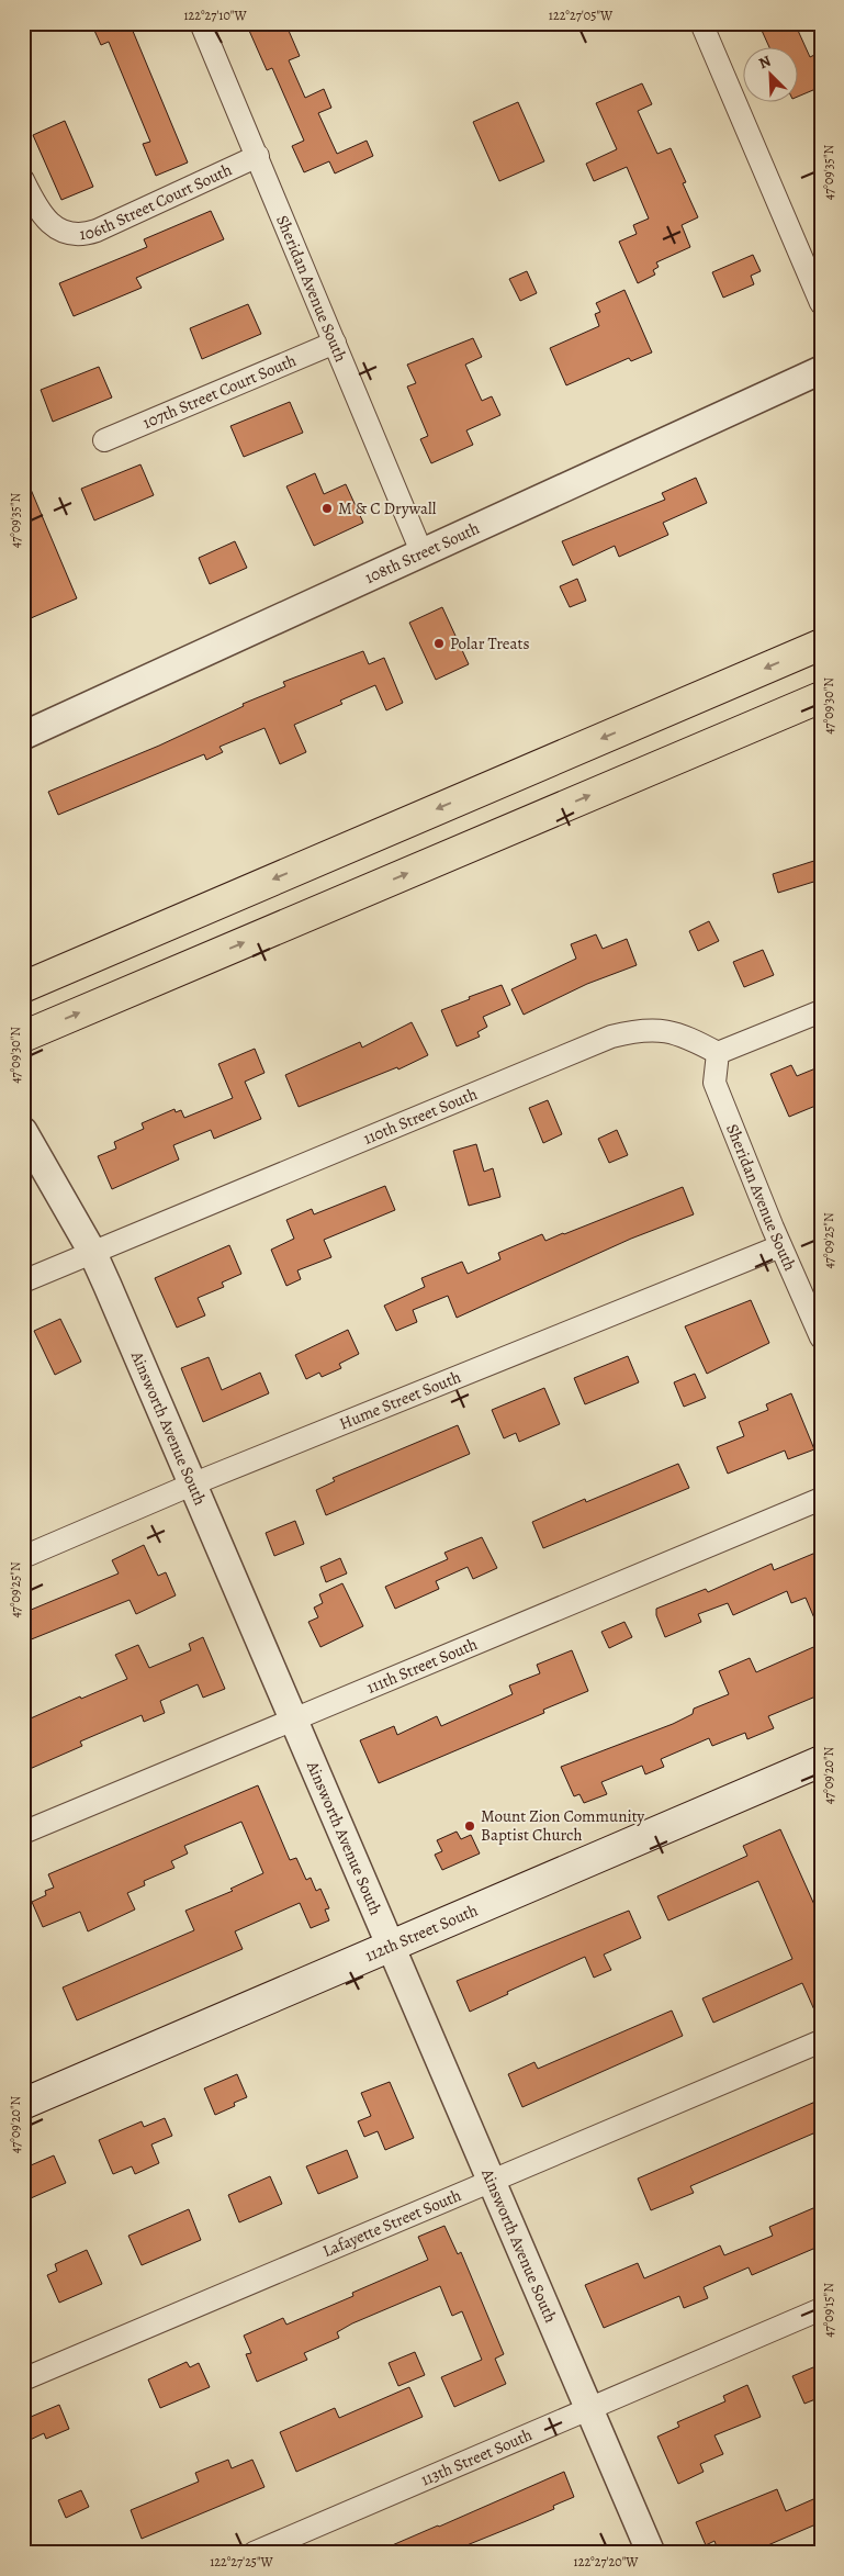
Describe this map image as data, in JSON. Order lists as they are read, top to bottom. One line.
{"streets":{"main road":["112th Street South"],"street":["106th Street Court South","Sheridan Avenue South","107th Street Court South","108th Street South","110th Street South","Hume Street South","Ainsworth Avenue South","111th Street South","Lafayette Street South","113th Street South"]},"crossings":[["106th Street Court South","Sheridan Avenue South"],["Sheridan Avenue South","107th Street Court South"],["Sheridan Avenue South","108th Street South"],["Sheridan Avenue South","110th Street South"],["Sheridan Avenue South","Hume Street South"],["110th Street South","Ainsworth Avenue South"],["Hume Street South","Ainsworth Avenue South"],["Ainsworth Avenue South","111th Street South"],["Ainsworth Avenue South","112th Street South"],["Ainsworth Avenue South","Lafayette Street South"],["Ainsworth Avenue South","113th Street South"]],"places":["M & C Drywall","Polar Treats","Mount Zion Community Baptist Church"],"north":"top left","coordinates":["122°27'10\"W","122°27'05\"W","47°09'35\"N","47°09'30\"N","47°09'25\"N","47°09'20\"N","47°09'15\"N","122°27'25\"W","122°27'20\"W"]}
